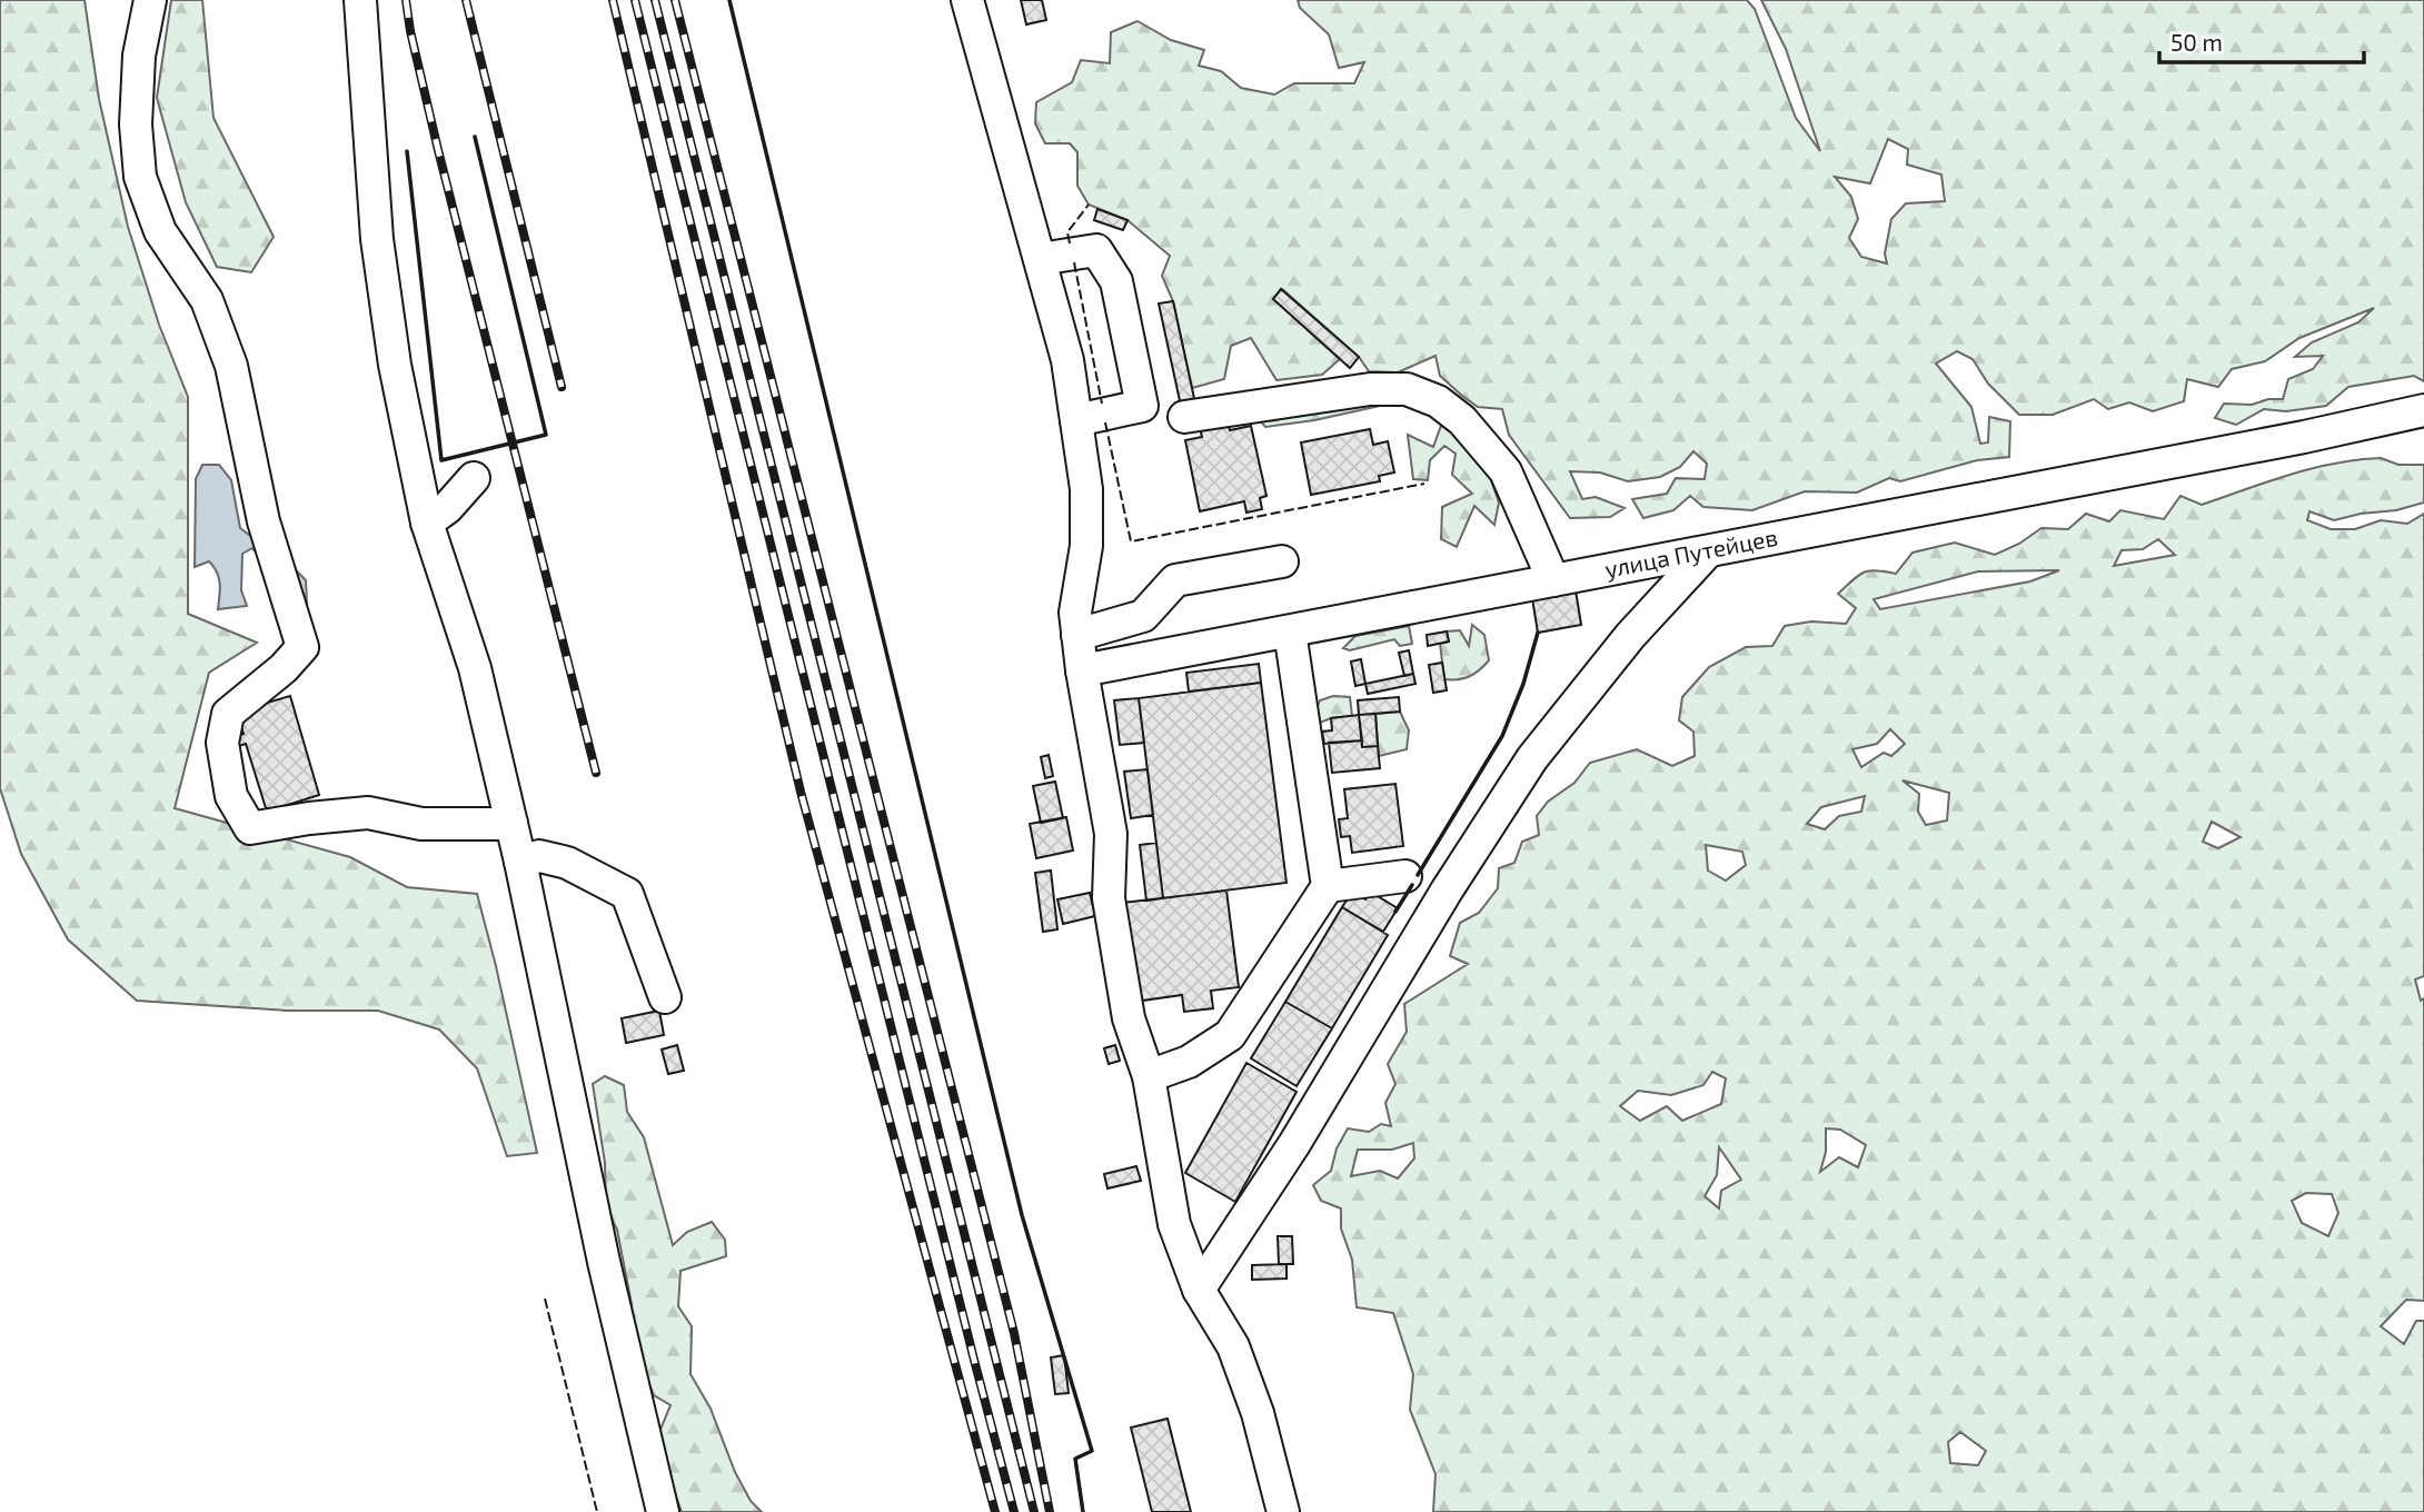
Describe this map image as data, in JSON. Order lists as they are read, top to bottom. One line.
{"streets":{"street":["улица Путейцев"]},"scale_bar":"50 m"}
